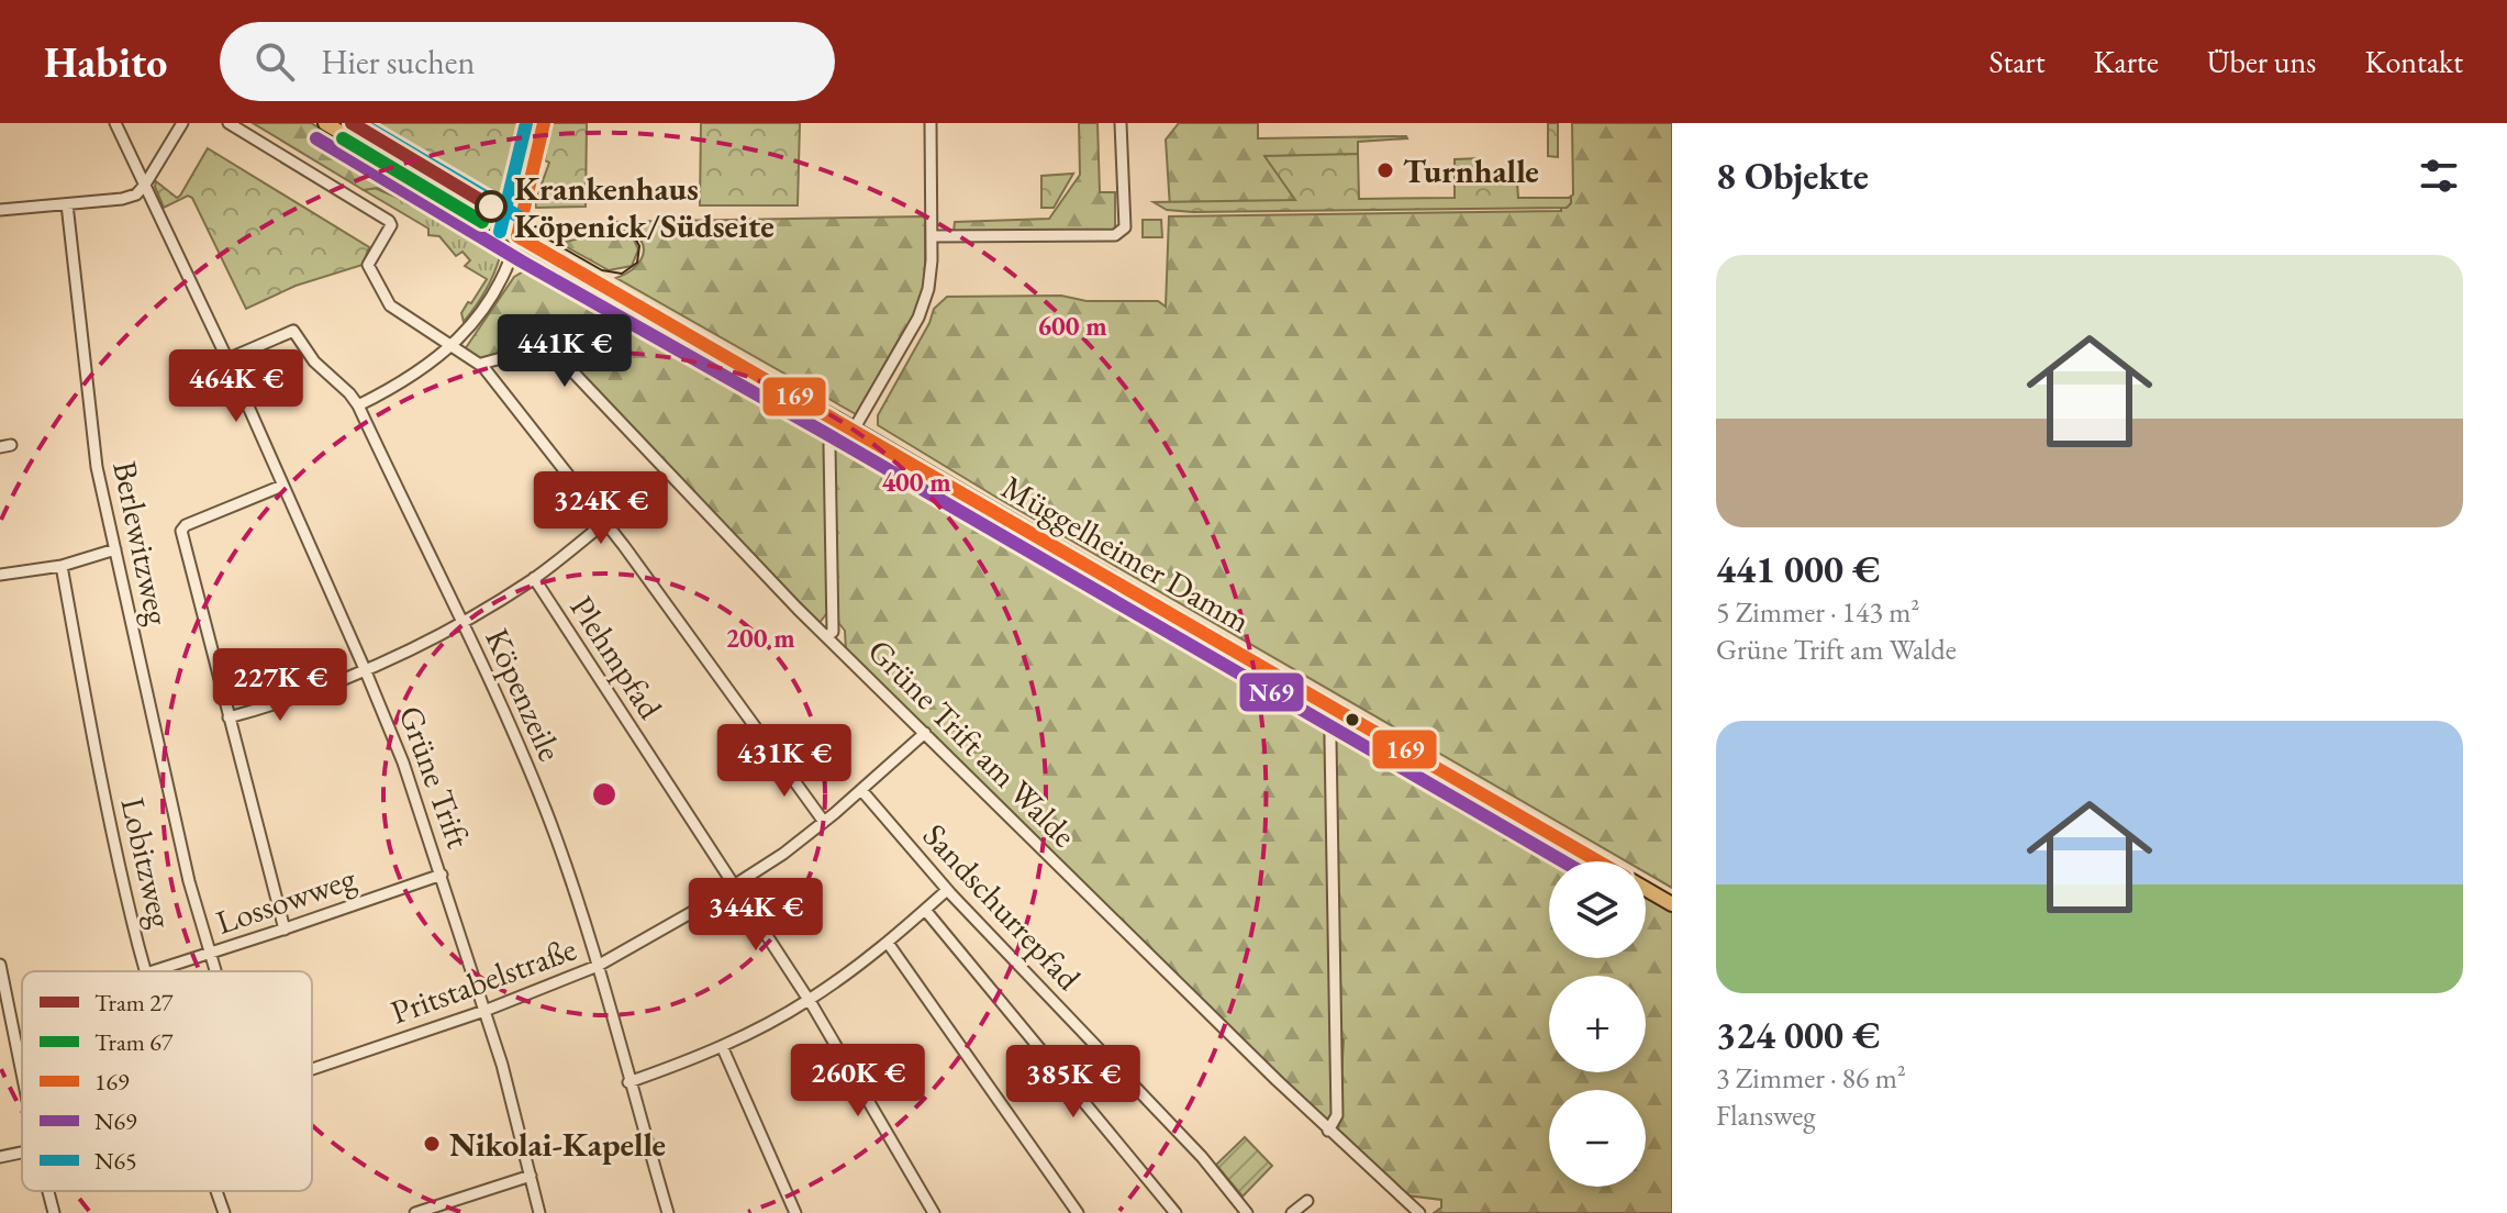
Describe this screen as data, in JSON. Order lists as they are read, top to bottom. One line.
{"streets":{"main road":["Müggelheimer Damm"],"street":["Berlewitzweg","Plehmpfad","Köpenzeile","Grüne Trift am Walde","Grüne Trift","Lobitzweg","Lossowweg","Sandschurrepfad","Pritstabelstraße"]},"crossings":[["Berlewitzweg","Lossowweg"],["Plehmpfad","Pritstabelstraße"],["Köpenzeile","Grüne Trift"],["Köpenzeile","Pritstabelstraße"],["Grüne Trift am Walde","Pritstabelstraße"],["Grüne Trift","Lossowweg"],["Grüne Trift","Pritstabelstraße"],["Sandschurrepfad","Pritstabelstraße"]],"places":["Turnhalle","Krankenhaus Köpenick/Südseite","Nikolai-Kapelle"],"lines":["tram line 27","transit line 169","transit line N65","tram line 67","transit line N69"],"legend":["Tram 27","Tram 67","169","N69","N65"],"page":{"header":"Habito","search":"Hier suchen","nav":["Start","Karte","Über uns","Kontakt"],"heading":"8 Objekte","list":[{"name":"441 000 €","note":"5 Zimmer · 143 m² · Grüne Trift am Walde"},{"name":"324 000 €","note":"3 Zimmer · 86 m² · Flansweg"}],"price":["441K €","464K €","324K €","227K €","431K €","344K €","260K €","385K €"],"map_buttons":["+","−"]},"rings":["600 m","400 m","200 m"]}
